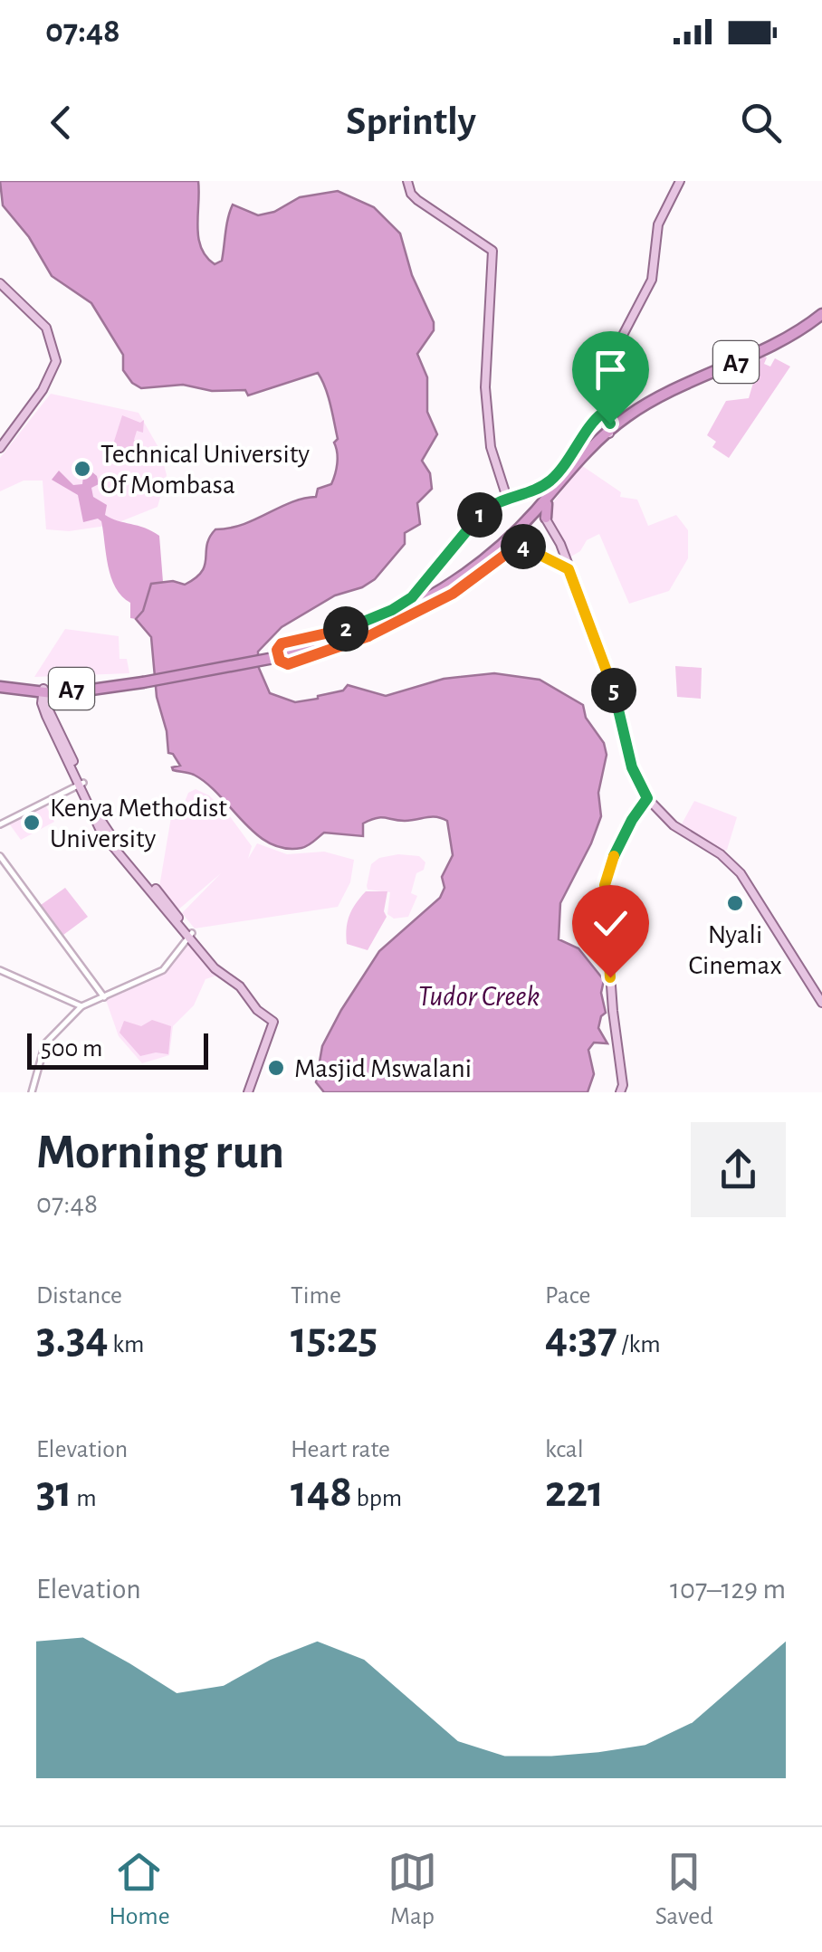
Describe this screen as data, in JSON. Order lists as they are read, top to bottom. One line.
{"streets":{"highway":["A7"]},"water":["Tudor Creek"],"places":["Technical University Of Mombasa","Kenya Methodist University","Nyali Cinemax","Masjid Mswalani"],"scale_bar":"500 m","page":{"status":"07:48","header":"Sprintly","pins":["1","4","2","5"],"scale":"500 m","heading":["Morning run","07:48"],"stats":[["Distance","3.34 km"],["Time","15:25"],["Pace","4:37 /km"],["Elevation","31 m"],["Heart rate","148 bpm"],["kcal","221"]],"chart":["Elevation","107–129 m"],"tabs":["Home","Map","Saved"]}}
